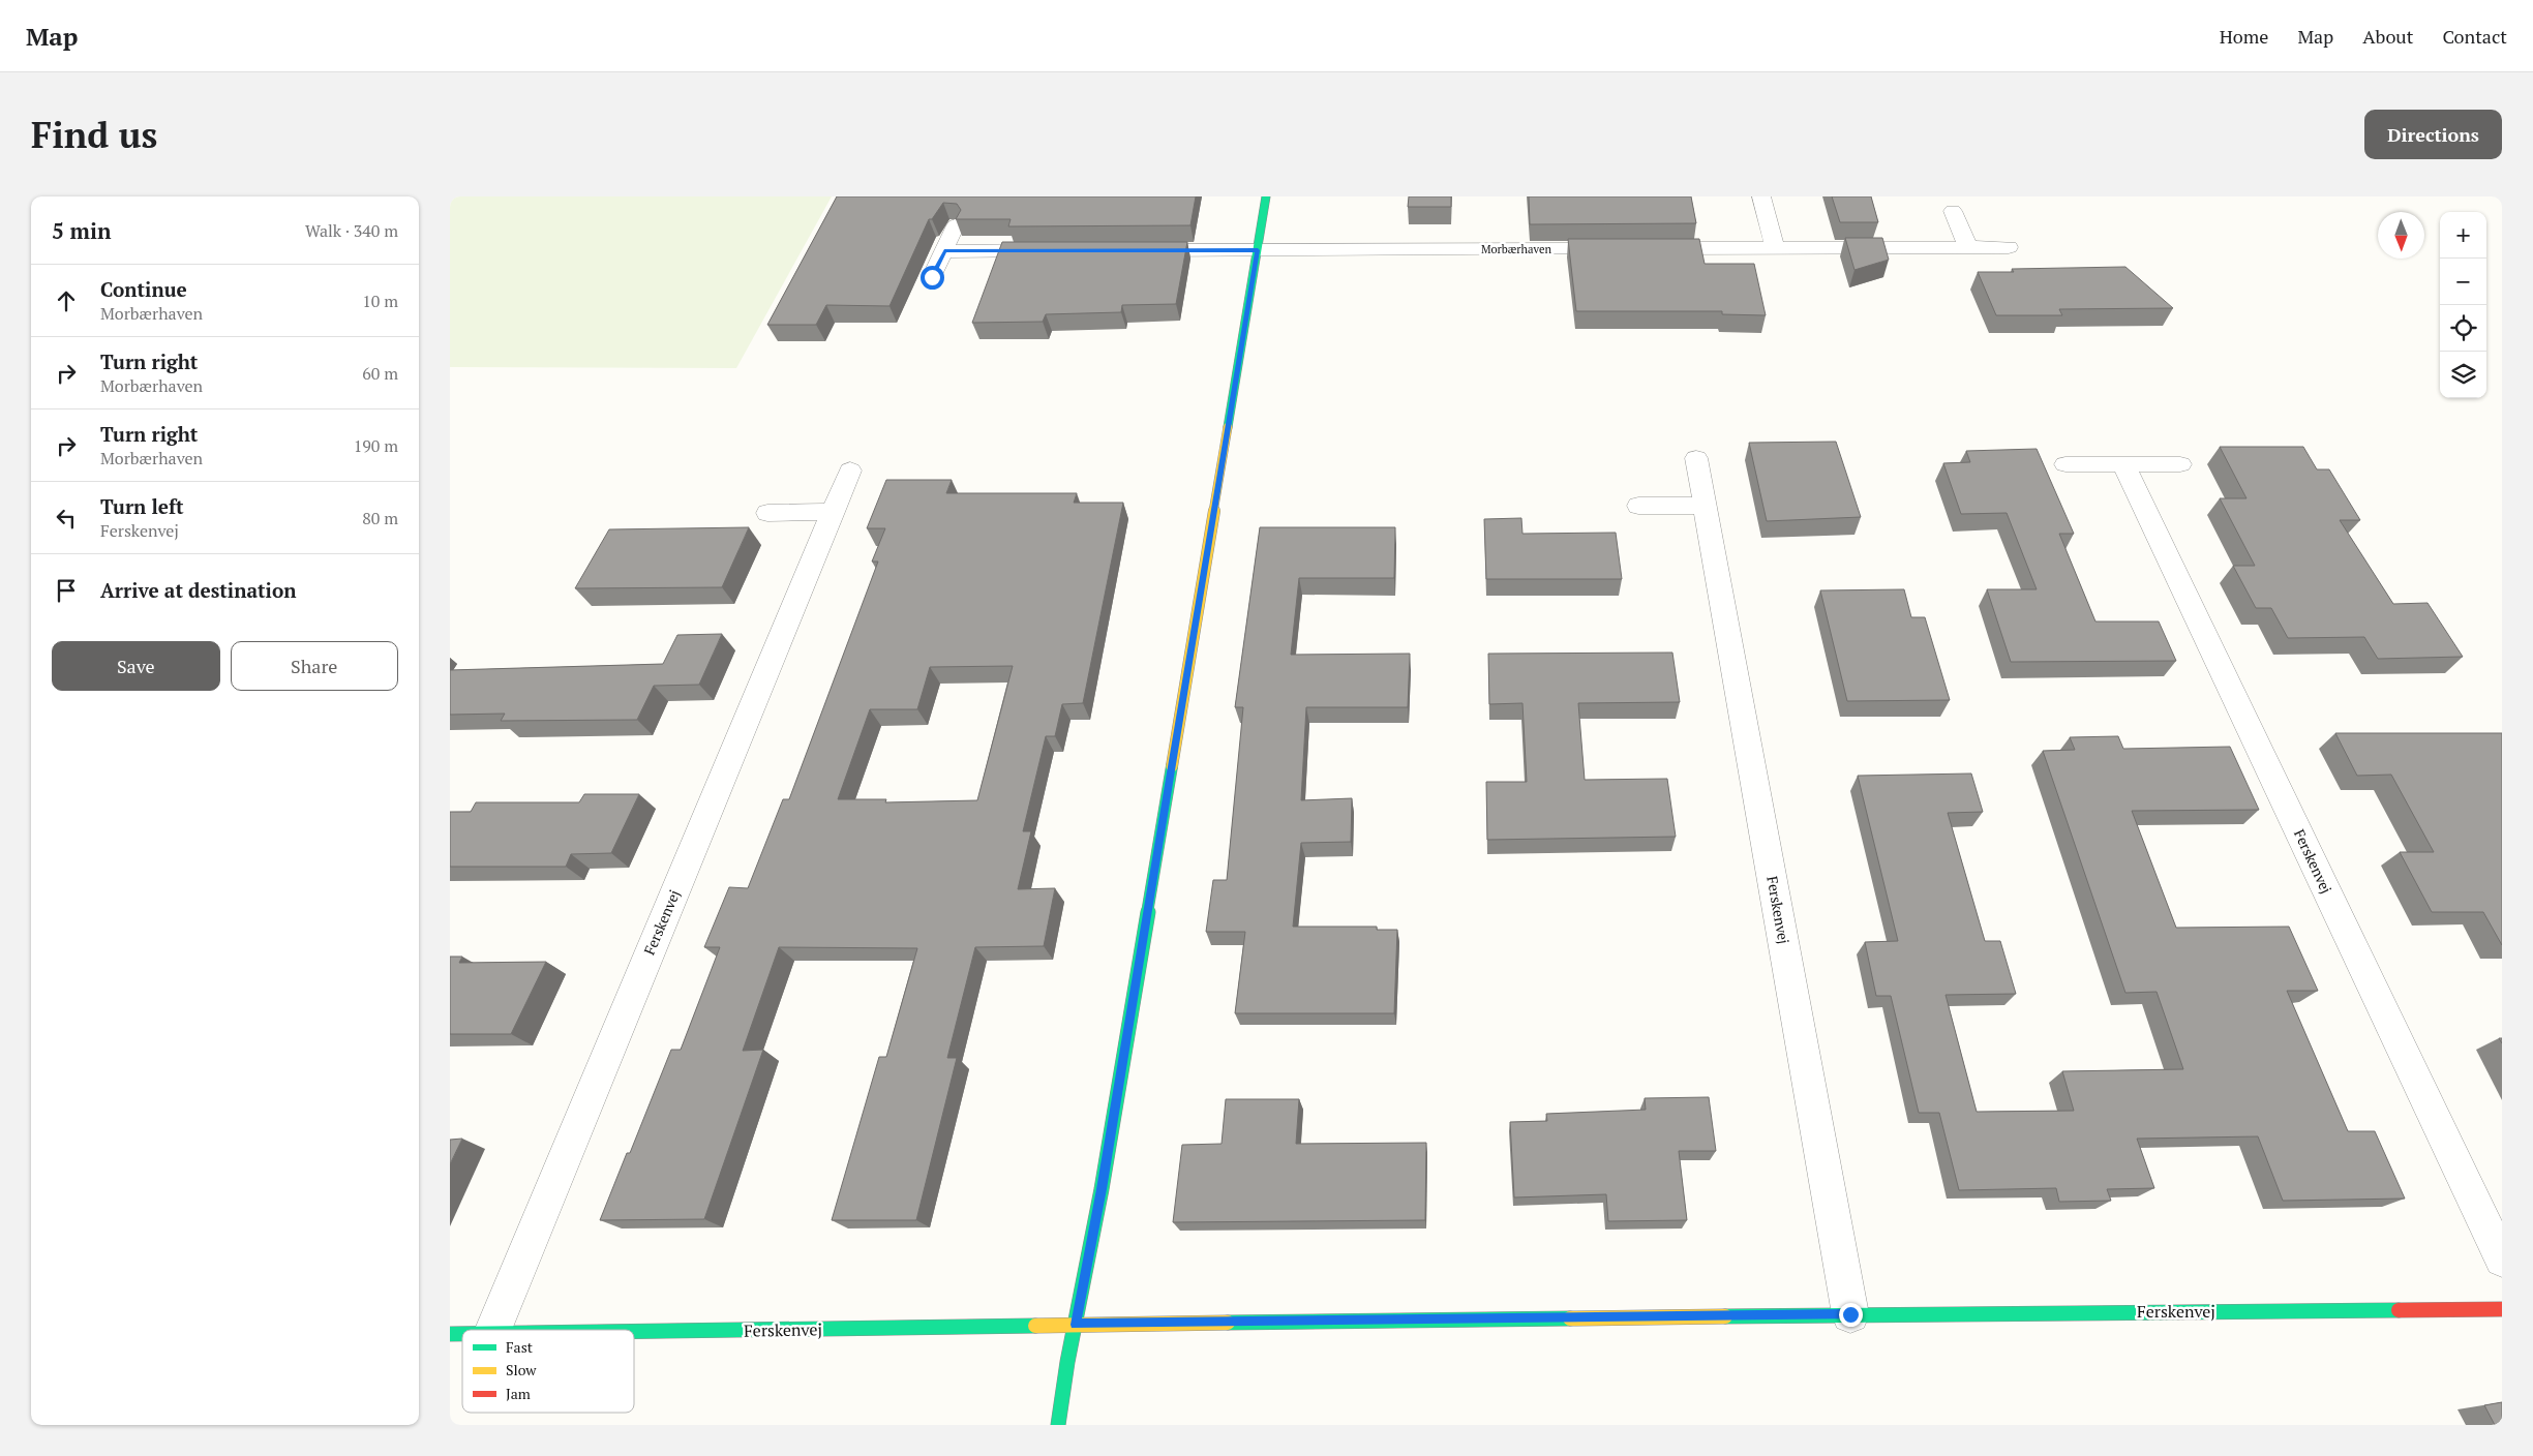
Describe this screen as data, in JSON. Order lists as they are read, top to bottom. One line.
{"streets":{"street":["Morbærhaven","Ferskenvej"]},"legend":["Fast","Slow","Jam"],"north":"bottom","page":{"header":"Map","nav":["Home","Map","About","Contact"],"buttons":["Directions",["Save","Share"]],"title":"Find us","heading":["5 min","Walk · 340 m"],"map_buttons":["+","−"],"list":[["Continue","Morbærhaven","10 m"],["Turn right","Morbærhaven","60 m"],["Turn right","Morbærhaven","190 m"],["Turn left","Ferskenvej","80 m"],"Arrive at destination"]}}
